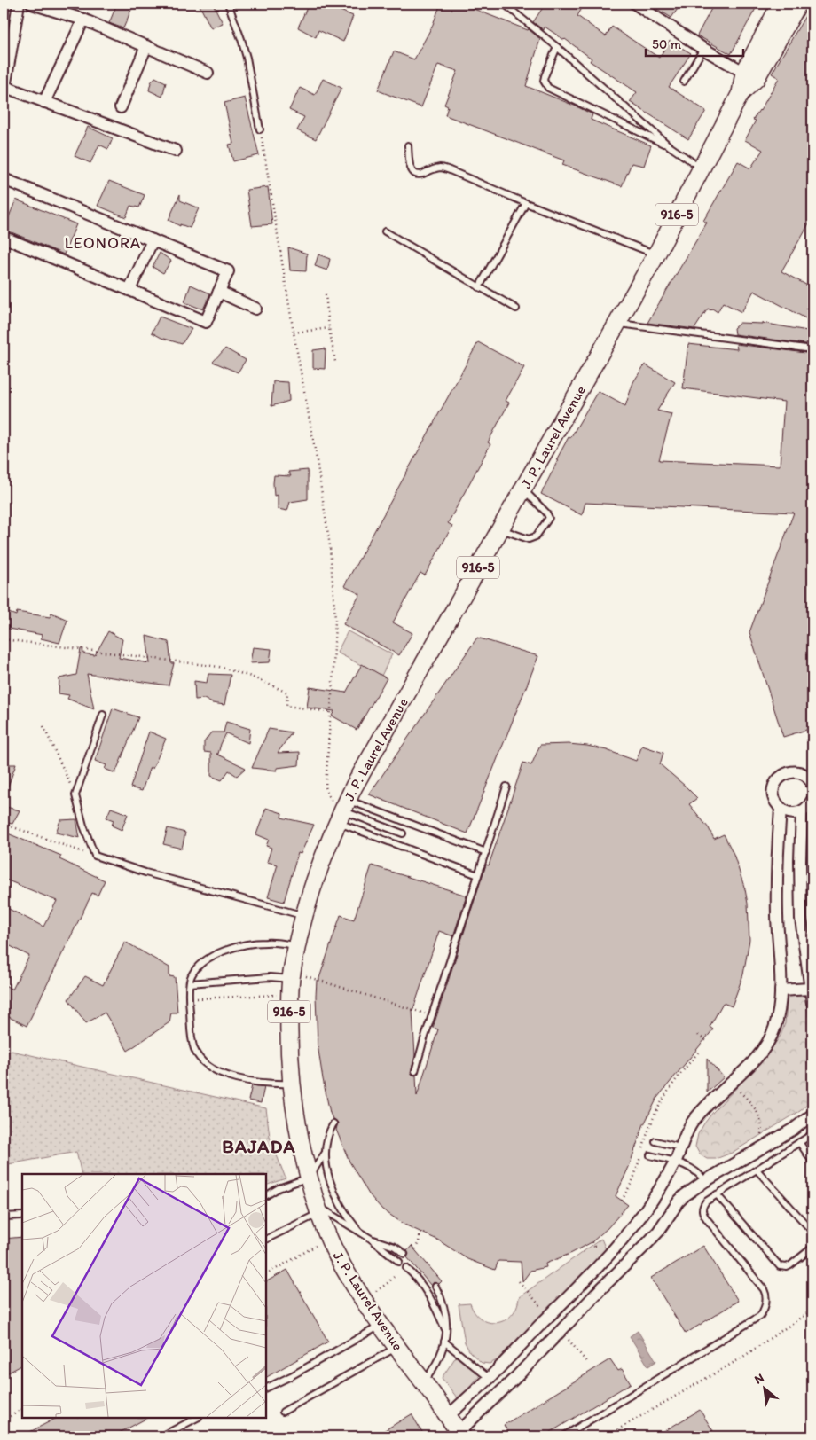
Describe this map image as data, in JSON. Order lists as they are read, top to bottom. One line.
{"streets":{"main road":["916-5","J. P. Laurel Avenue"]},"districts":["LEONORA","BAJADA"],"scale_bar":"50 m","north":"top left"}
